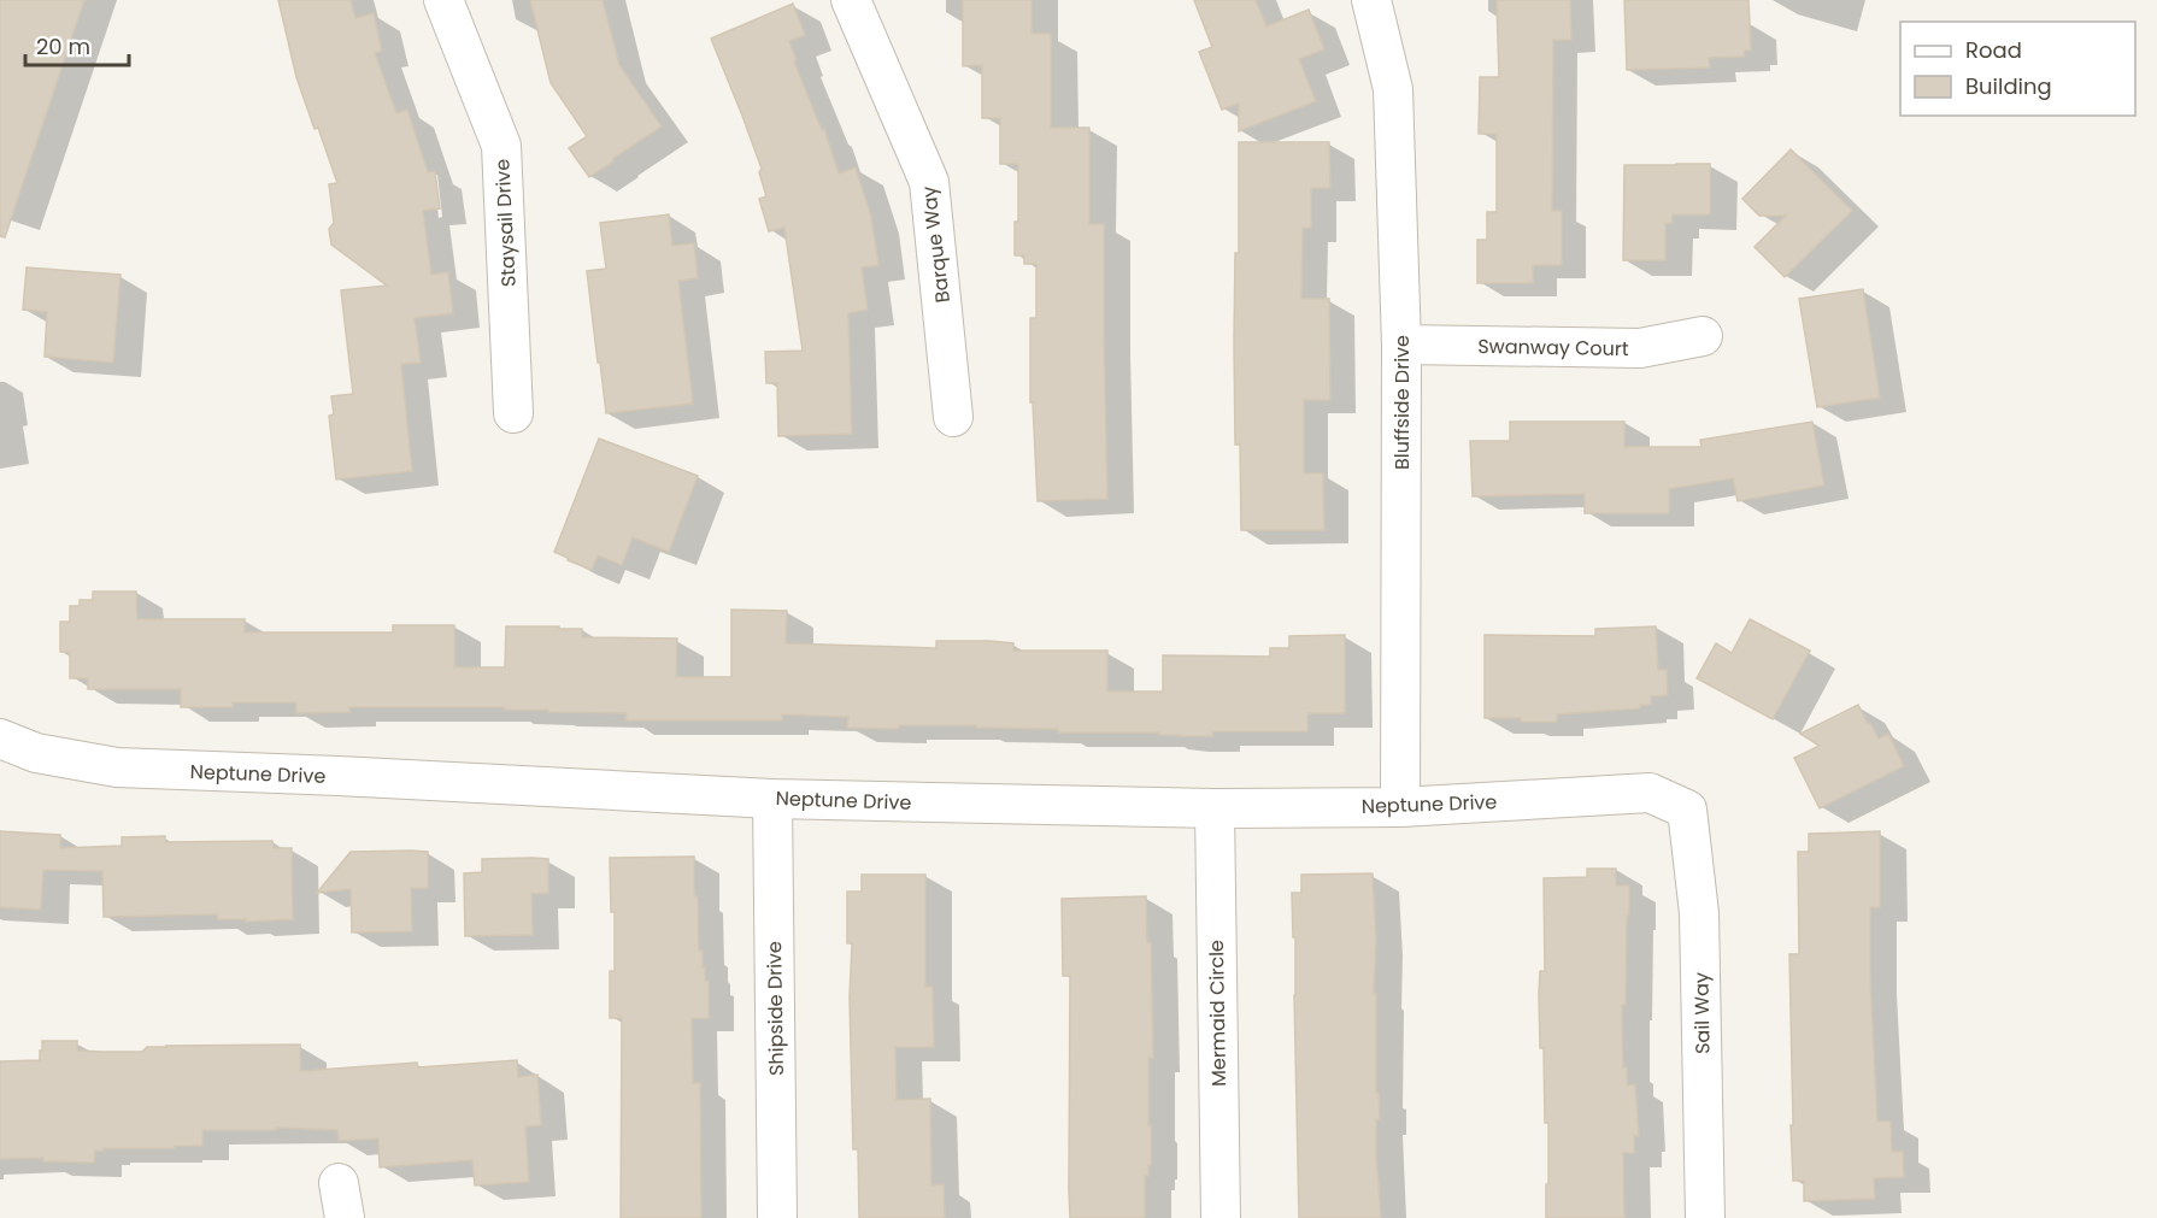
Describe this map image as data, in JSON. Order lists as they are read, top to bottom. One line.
{"streets":{"street":["Staysail Drive","Barque Way","Swanway Court","Bluffside Drive","Neptune Drive","Shipside Drive","Mermaid Circle","Sail Way"]},"crossings":[["Swanway Court","Bluffside Drive"],["Bluffside Drive","Neptune Drive"],["Neptune Drive","Shipside Drive"],["Neptune Drive","Mermaid Circle"],["Neptune Drive","Sail Way"]],"legend":["Road","Building"],"scale_bar":"20 m"}
